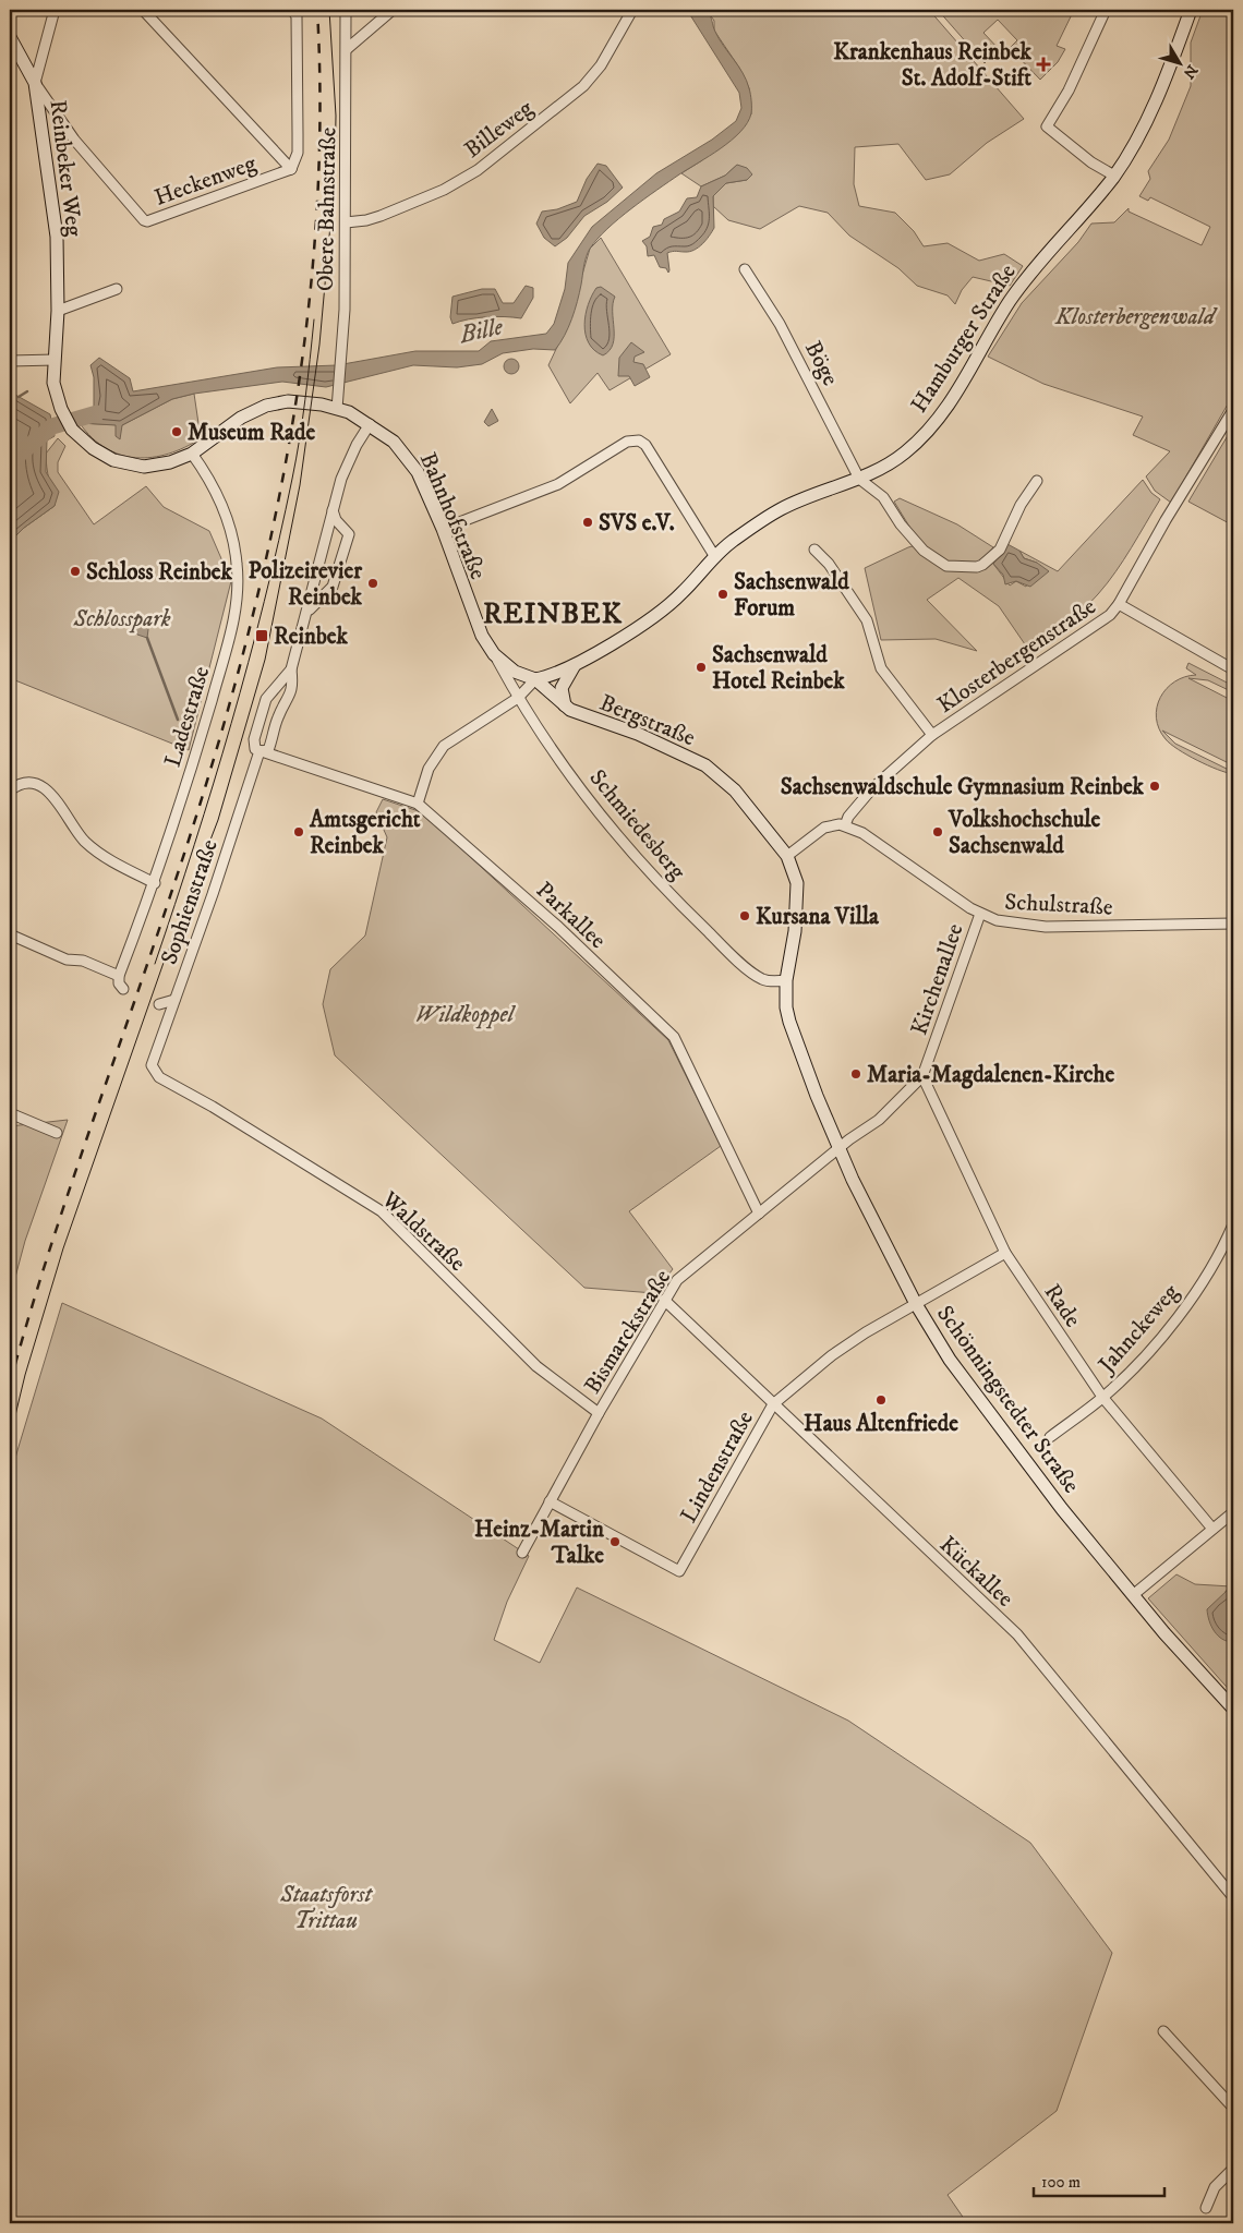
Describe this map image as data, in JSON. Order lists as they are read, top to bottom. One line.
{"streets":{"main road":["Reinbeker Weg","Hamburger Straße","Bahnhofstraße","Bergstraße","Schönningstedter Straße"],"street":["Billeweg","Heckenweg","Obere Bahnstraße","Böge","Klosterbergenstraße","Ladestraße","Schmiedesberg","Sophienstraße","Schulstraße","Parkallee","Kirchenallee","Waldstraße","Rade","Jahnckeweg","Bismarckstraße","Lindenstraße","Kückallee"]},"crossings":[["Billeweg","Obere Bahnstraße"],["Reinbeker Weg","Heckenweg"],["Reinbeker Weg","Bahnhofstraße"],["Obere Bahnstraße","Bahnhofstraße"],["Hamburger Straße","Böge"],["Hamburger Straße","Bahnhofstraße"],["Hamburger Straße","Bergstraße"],["Bahnhofstraße","Ladestraße"],["Bahnhofstraße","Bergstraße"],["Bahnhofstraße","Schmiedesberg"],["Bahnhofstraße","Sophienstraße"],["Klosterbergenstraße","Schulstraße"],["Bergstraße","Schönningstedter Straße"],["Schmiedesberg","Schönningstedter Straße"],["Sophienstraße","Parkallee"],["Sophienstraße","Waldstraße"],["Schulstraße","Kirchenallee"],["Parkallee","Bismarckstraße"],["Kirchenallee","Rade"],["Kirchenallee","Bismarckstraße"],["Kirchenallee","Schönningstedter Straße"],["Waldstraße","Bismarckstraße"],["Rade","Jahnckeweg"],["Rade","Lindenstraße"],["Bismarckstraße","Schönningstedter Straße"],["Bismarckstraße","Lindenstraße"],["Bismarckstraße","Kückallee"],["Schönningstedter Straße","Lindenstraße"],["Lindenstraße","Kückallee"]],"districts":["REINBEK"],"water":["Bille"],"parks":["Klosterbergenwald","Schlosspark","Wildkoppel","Staatsforst Trittau"],"places":{"health":["Krankenhaus Reinbek St. Adolf-Stift"],"other":["Museum Rade","SVS e.V.","Schloss Reinbek","Polizeirevier Reinbek","Sachsenwald Forum","Sachsenwald Hotel Reinbek","Sachsenwaldschule Gymnasium Reinbek","Amtsgericht Reinbek","Volkshochschule Sachsenwald","Kursana Villa","Maria-Magdalenen-Kirche","Haus Altenfriede","Heinz-Martin Talke"],"transit":["Reinbek"]},"scale_bar":"100 m","north":"bottom right"}
